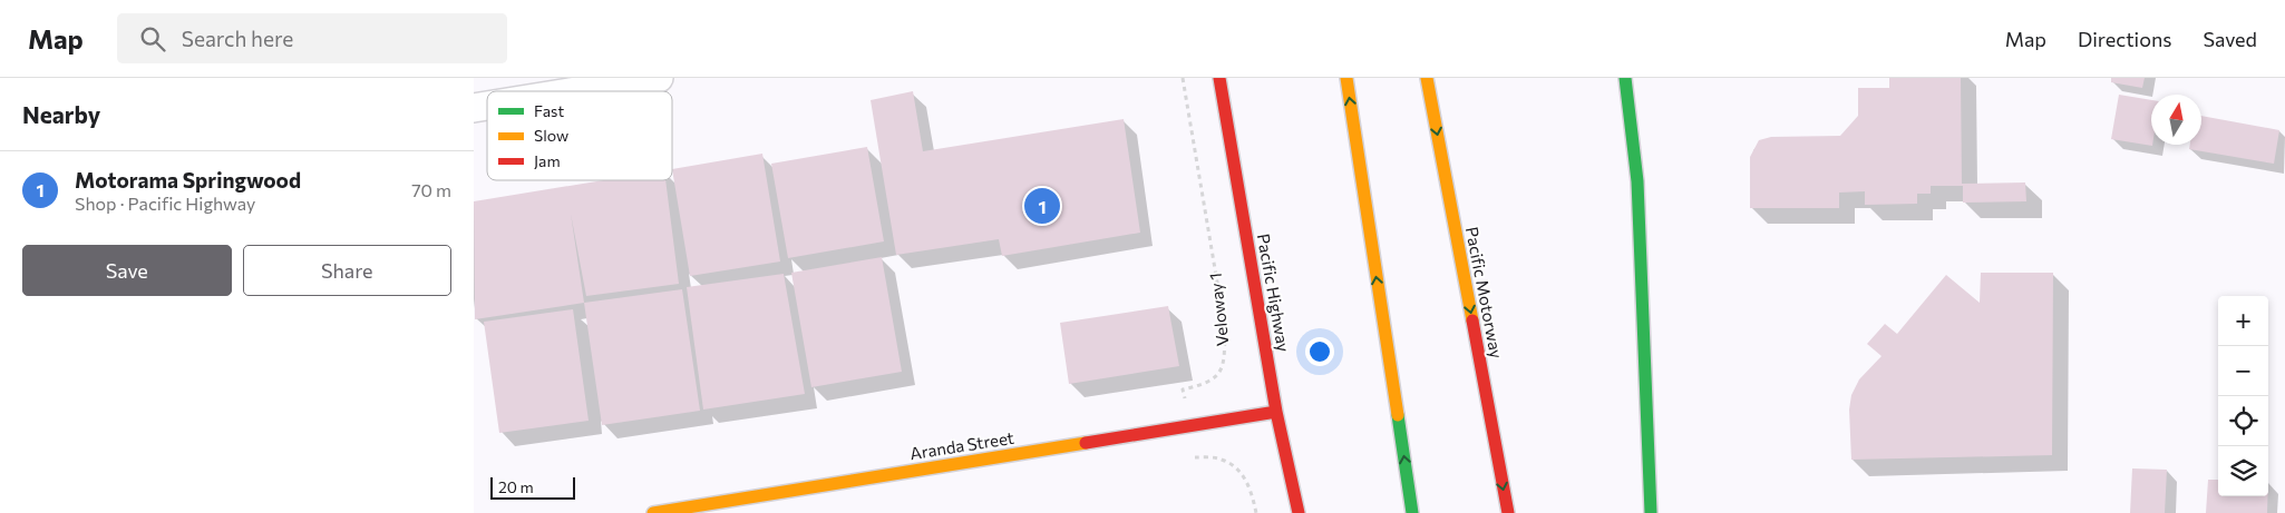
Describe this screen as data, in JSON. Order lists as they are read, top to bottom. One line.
{"streets":{"main road":["Pacific Highway","Pacific Motorway","Aranda Street"],"path":["Veloway 1"]},"crossings":[["Pacific Highway","Aranda Street"],["Veloway 1","Aranda Street"]],"legend":["Fast","Slow","Jam"],"scale_bar":"20 m","north":"top","page":{"header":"Map","search":"Search here","nav":["Map","Directions","Saved"],"heading":"Nearby","list":[{"mark":"1","name":"Motorama Springwood","note":"Shop · Pacific Highway","value":"70 m"}],"pins":"1","buttons":["Save","Share"],"map_buttons":["+","−"],"scale":"20 m"}}
